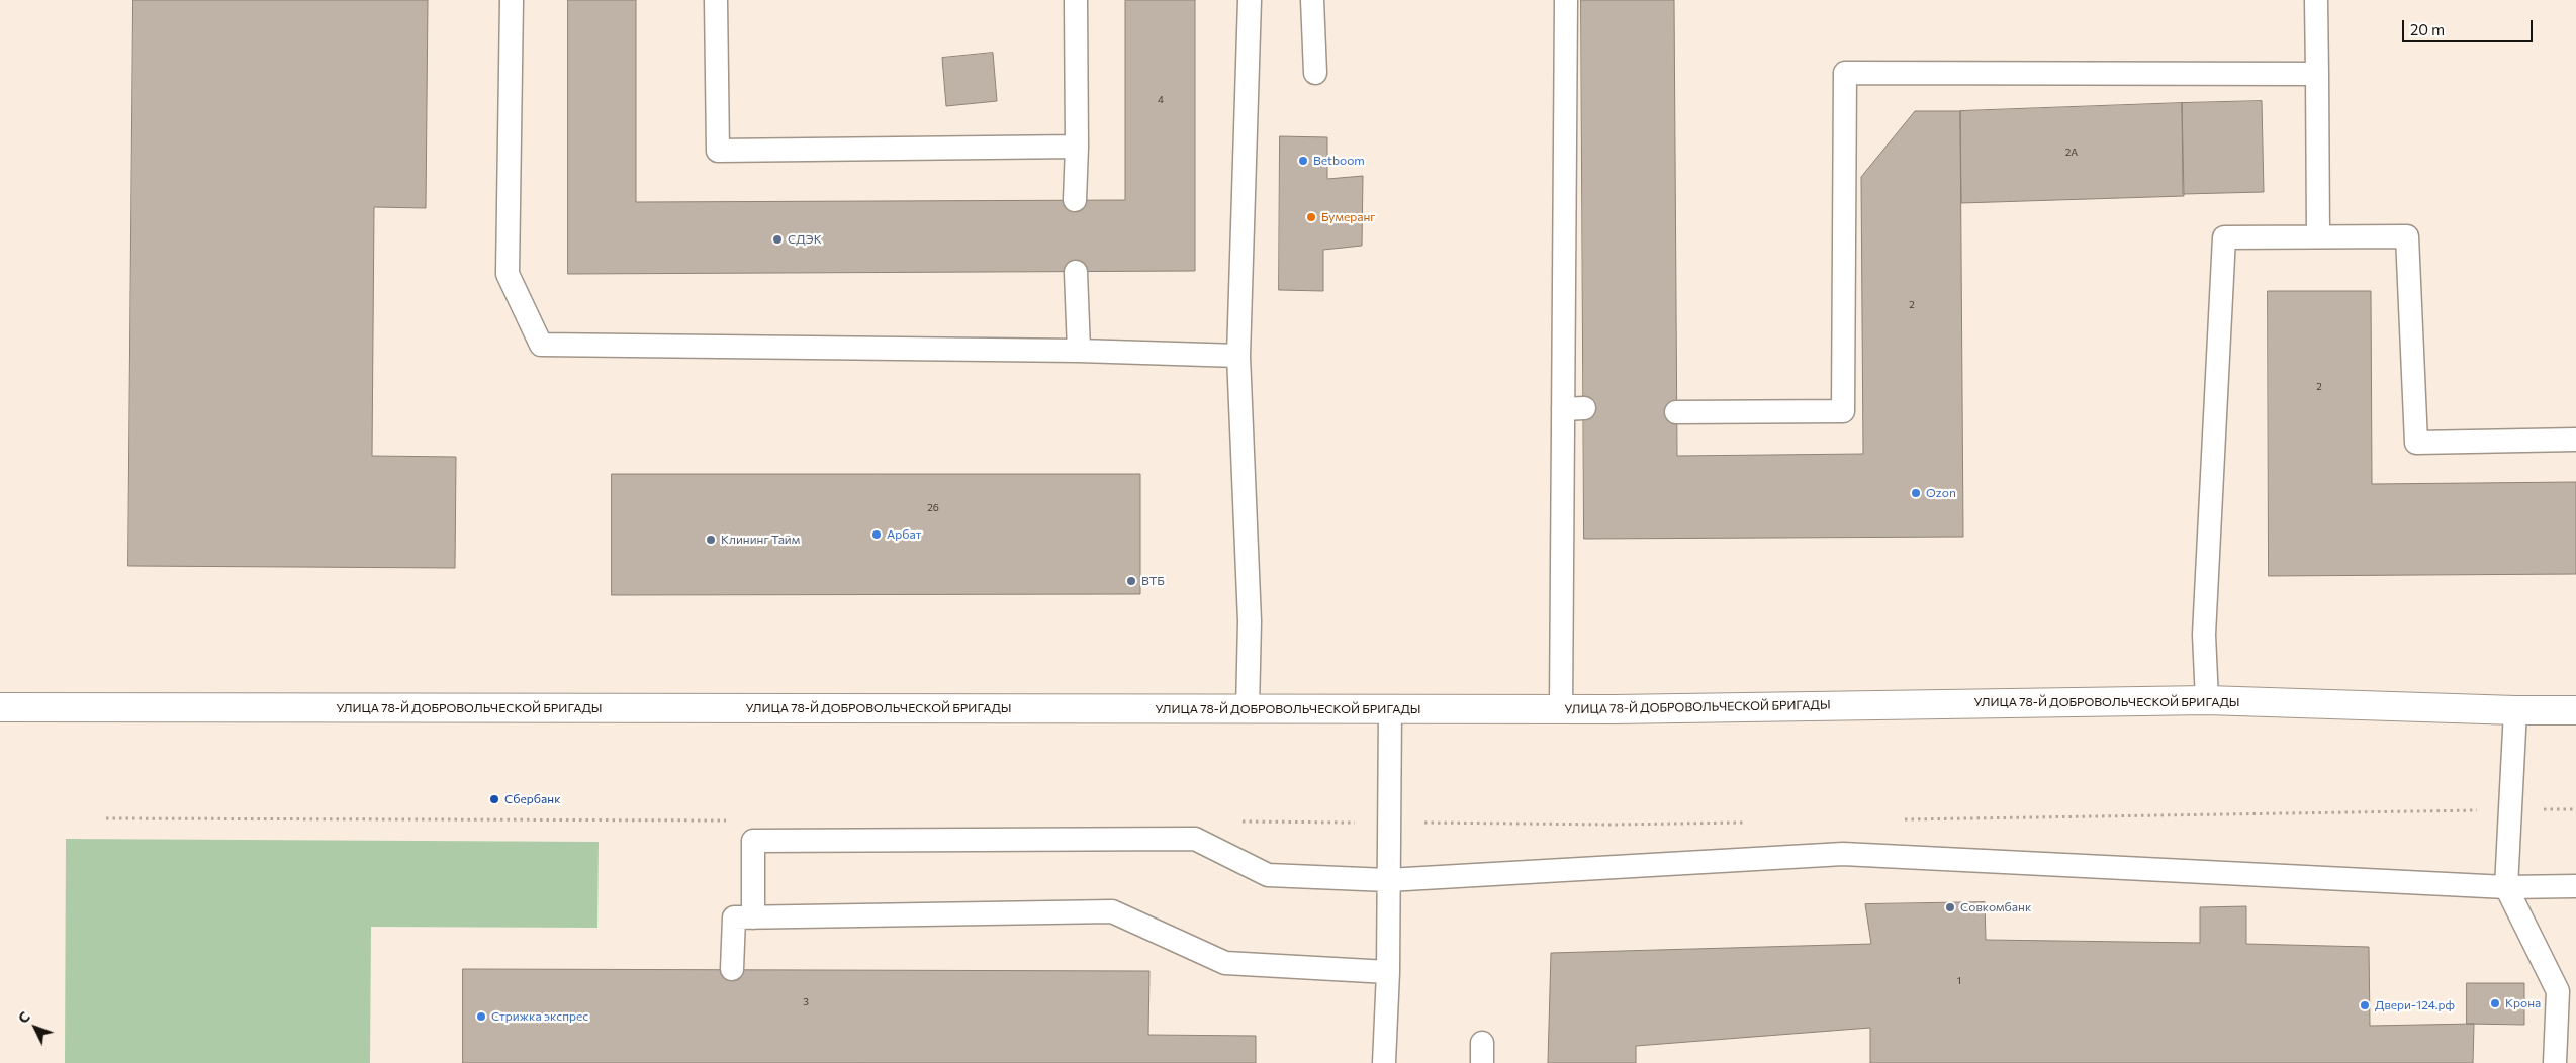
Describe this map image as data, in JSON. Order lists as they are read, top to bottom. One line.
{"streets":{"street":["УЛИЦА 78-Й ДОБРОВОЛЬЧЕСКОЙ БРИГАДЫ"]},"places":["Betboom","Бумеранг","СДЭК","Ozon","Арбат","Клининг Тайм","ВТБ","Сбербанк","Совкомбанк","Крона","Двери-124.рф","Стрижка экспрес"],"house_numbers":["4","2А","2","2","26","1","3"],"scale_bar":"20 m","north":"top left"}
